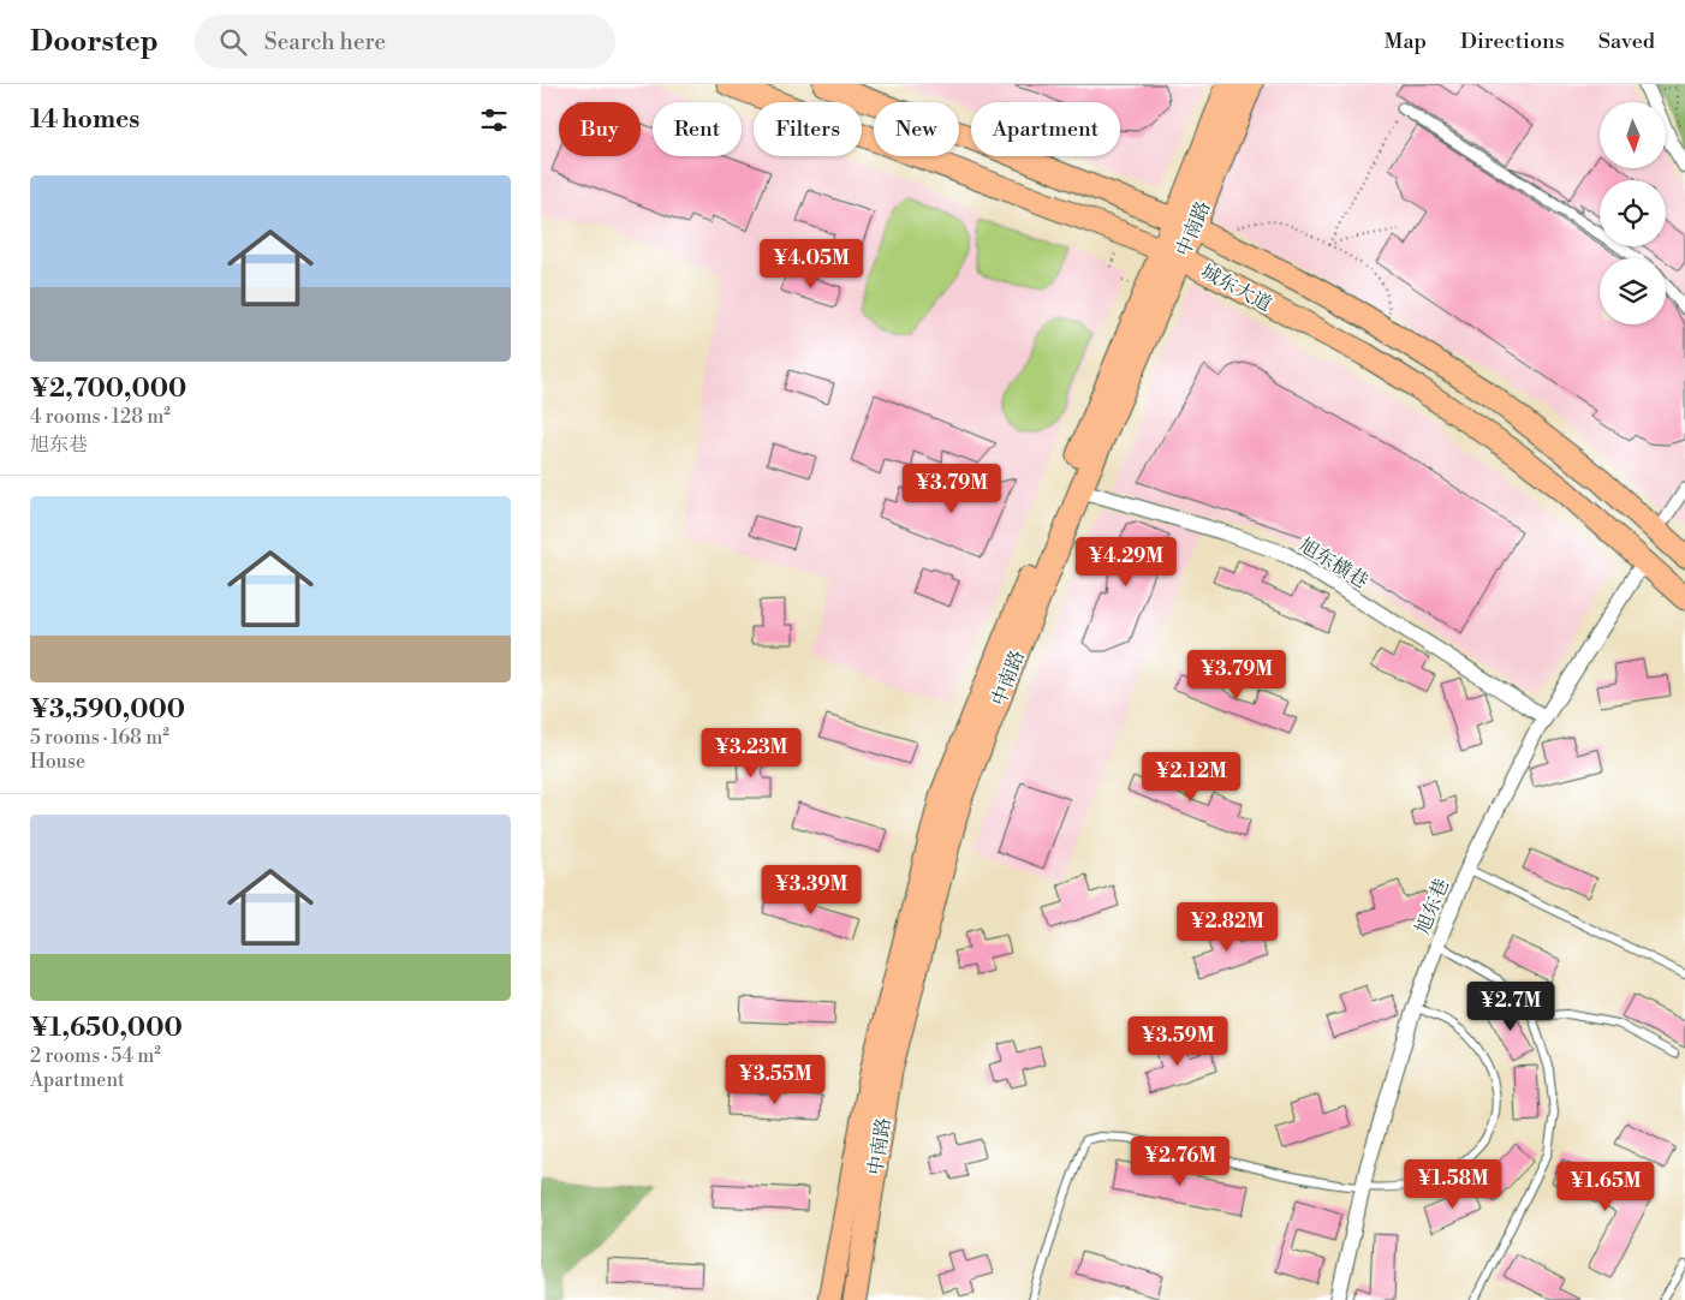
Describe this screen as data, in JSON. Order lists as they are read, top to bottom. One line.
{"streets":{"main road":["中南路","城东大道"],"street":["旭东横巷","旭东巷"]},"crossings":[["中南路","城东大道"],["中南路","旭东横巷"],["城东大道","旭东巷"],["旭东横巷","旭东巷"]],"north":"bottom","page":{"header":"Doorstep","search":"Search here","nav":["Map","Directions","Saved"],"heading":"14 homes","chip":["Buy","Rent","Filters","New","Apartment"],"list":[{"name":"¥2,700,000","note":"4 rooms · 128 m² · 旭东巷"},{"name":"¥3,590,000","note":"5 rooms · 168 m² · House"},{"name":"¥1,650,000","note":"2 rooms · 54 m² · Apartment"}],"price":["¥4.05M","¥3.79M","¥4.29M","¥3.79M","¥3.23M","¥2.12M","¥3.39M","¥2.82M","¥2.7M","¥3.59M","¥3.55M","¥2.76M","¥1.58M","¥1.65M"]}}
